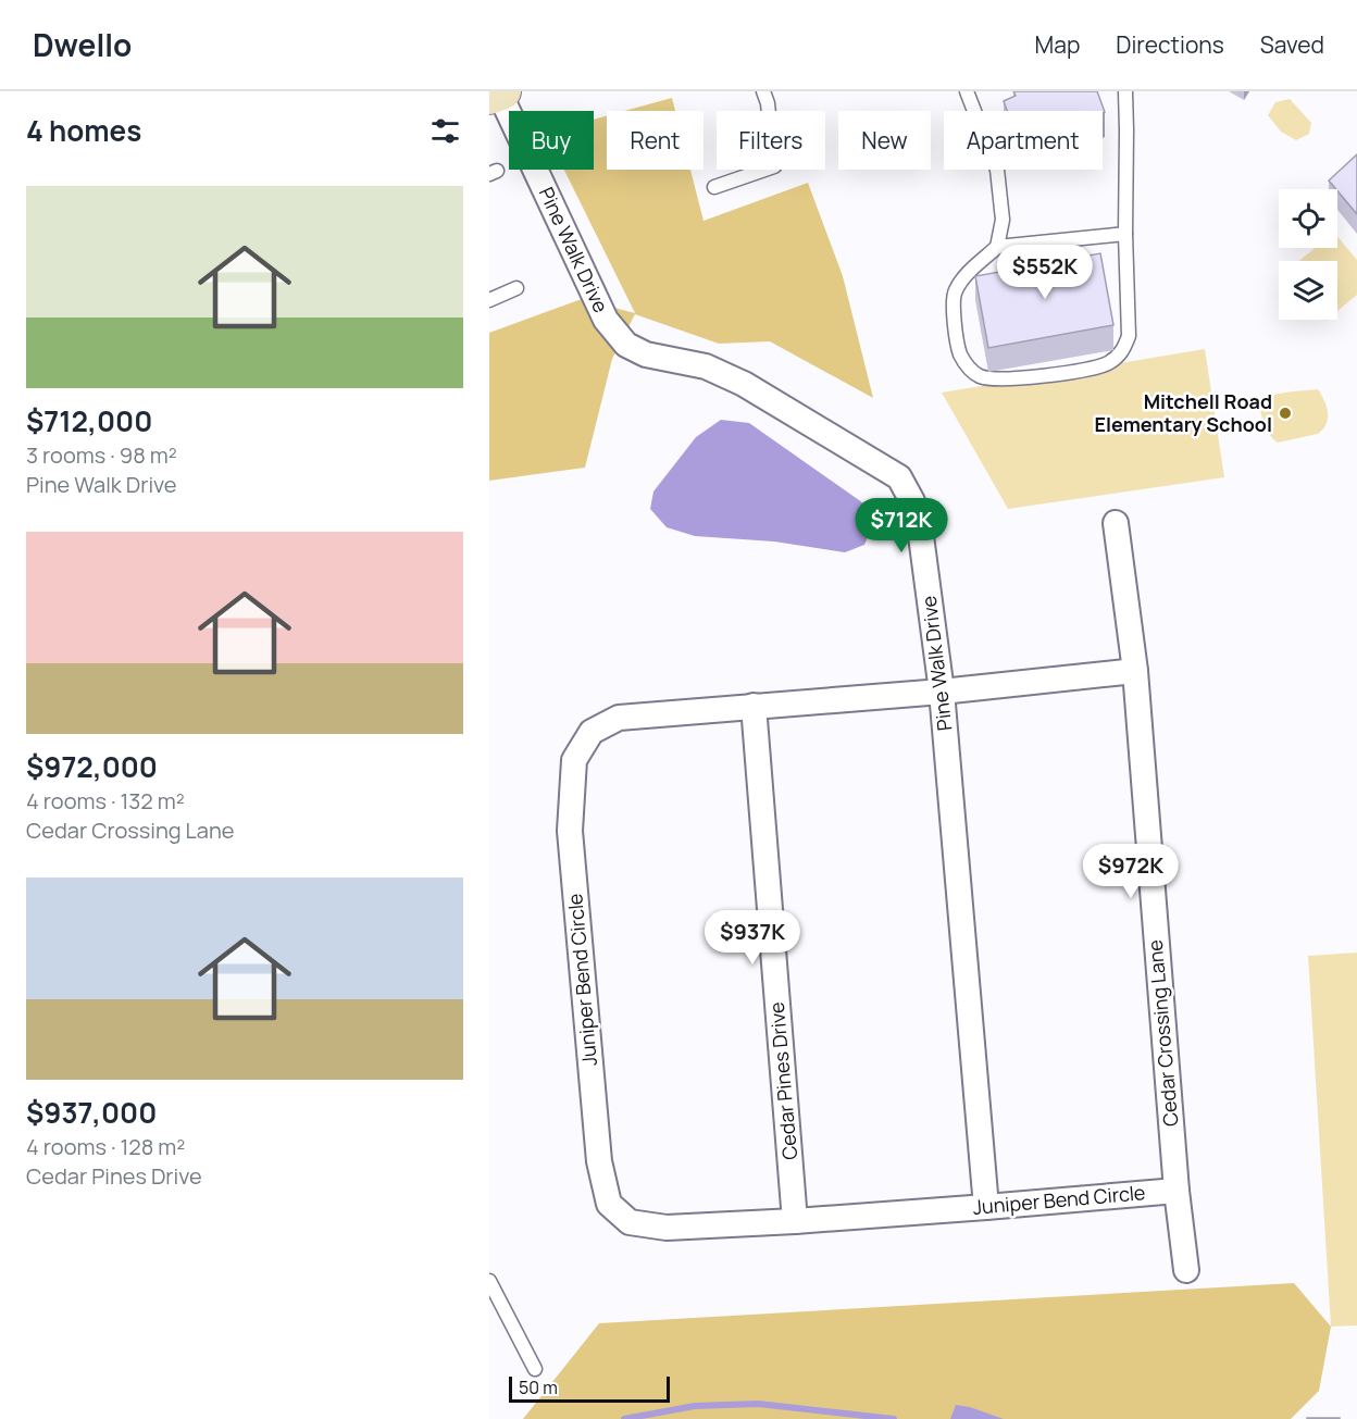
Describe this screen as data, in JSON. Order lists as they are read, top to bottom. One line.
{"streets":{"street":["Pine Walk Drive","Juniper Bend Circle","Cedar Crossing Lane","Cedar Pines Drive"]},"crossings":[["Pine Walk Drive","Juniper Bend Circle"],["Juniper Bend Circle","Cedar Crossing Lane"],["Juniper Bend Circle","Cedar Pines Drive"]],"places":["Mitchell Road Elementary School"],"scale_bar":"50 m","page":{"header":"Dwello","nav":["Map","Directions","Saved"],"heading":"4 homes","chip":["Buy","Rent","Filters","New","Apartment"],"list":[{"name":"$712,000","note":"3 rooms · 98 m² · Pine Walk Drive"},{"name":"$972,000","note":"4 rooms · 132 m² · Cedar Crossing Lane"},{"name":"$937,000","note":"4 rooms · 128 m² · Cedar Pines Drive"}],"price":["$552K","$712K","$972K","$937K"],"scale":"50 m"}}
